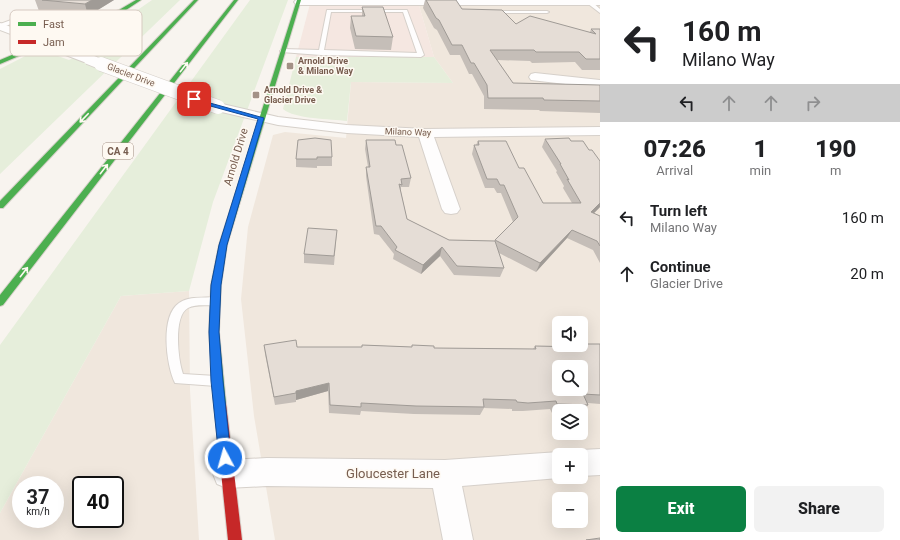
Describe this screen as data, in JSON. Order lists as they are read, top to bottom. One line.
{"streets":{"main road":["CA 4","Arnold Drive"],"street":["Glacier Drive","Milano Way","Gloucester Lane"]},"crossings":[["Glacier Drive","Milano Way"],["Milano Way","Arnold Drive"],["Arnold Drive","Gloucester Lane"]],"places":{"transit":["Arnold Drive & Milano Way","Arnold Drive & Glacier Drive"]},"legend":["Fast","Jam"],"page":{"turn":["160 m","Milano Way"],"eta":["07:26","Arrival","1","min","190","m"],"list":[{"name":"Turn left","note":"Milano Way","value":"160 m"},{"name":"Continue","note":"Glacier Drive","value":"20 m"}],"map_buttons":["+","−"],"speed":"37 km/h","limit":"40","buttons":["Exit","Share"]}}
